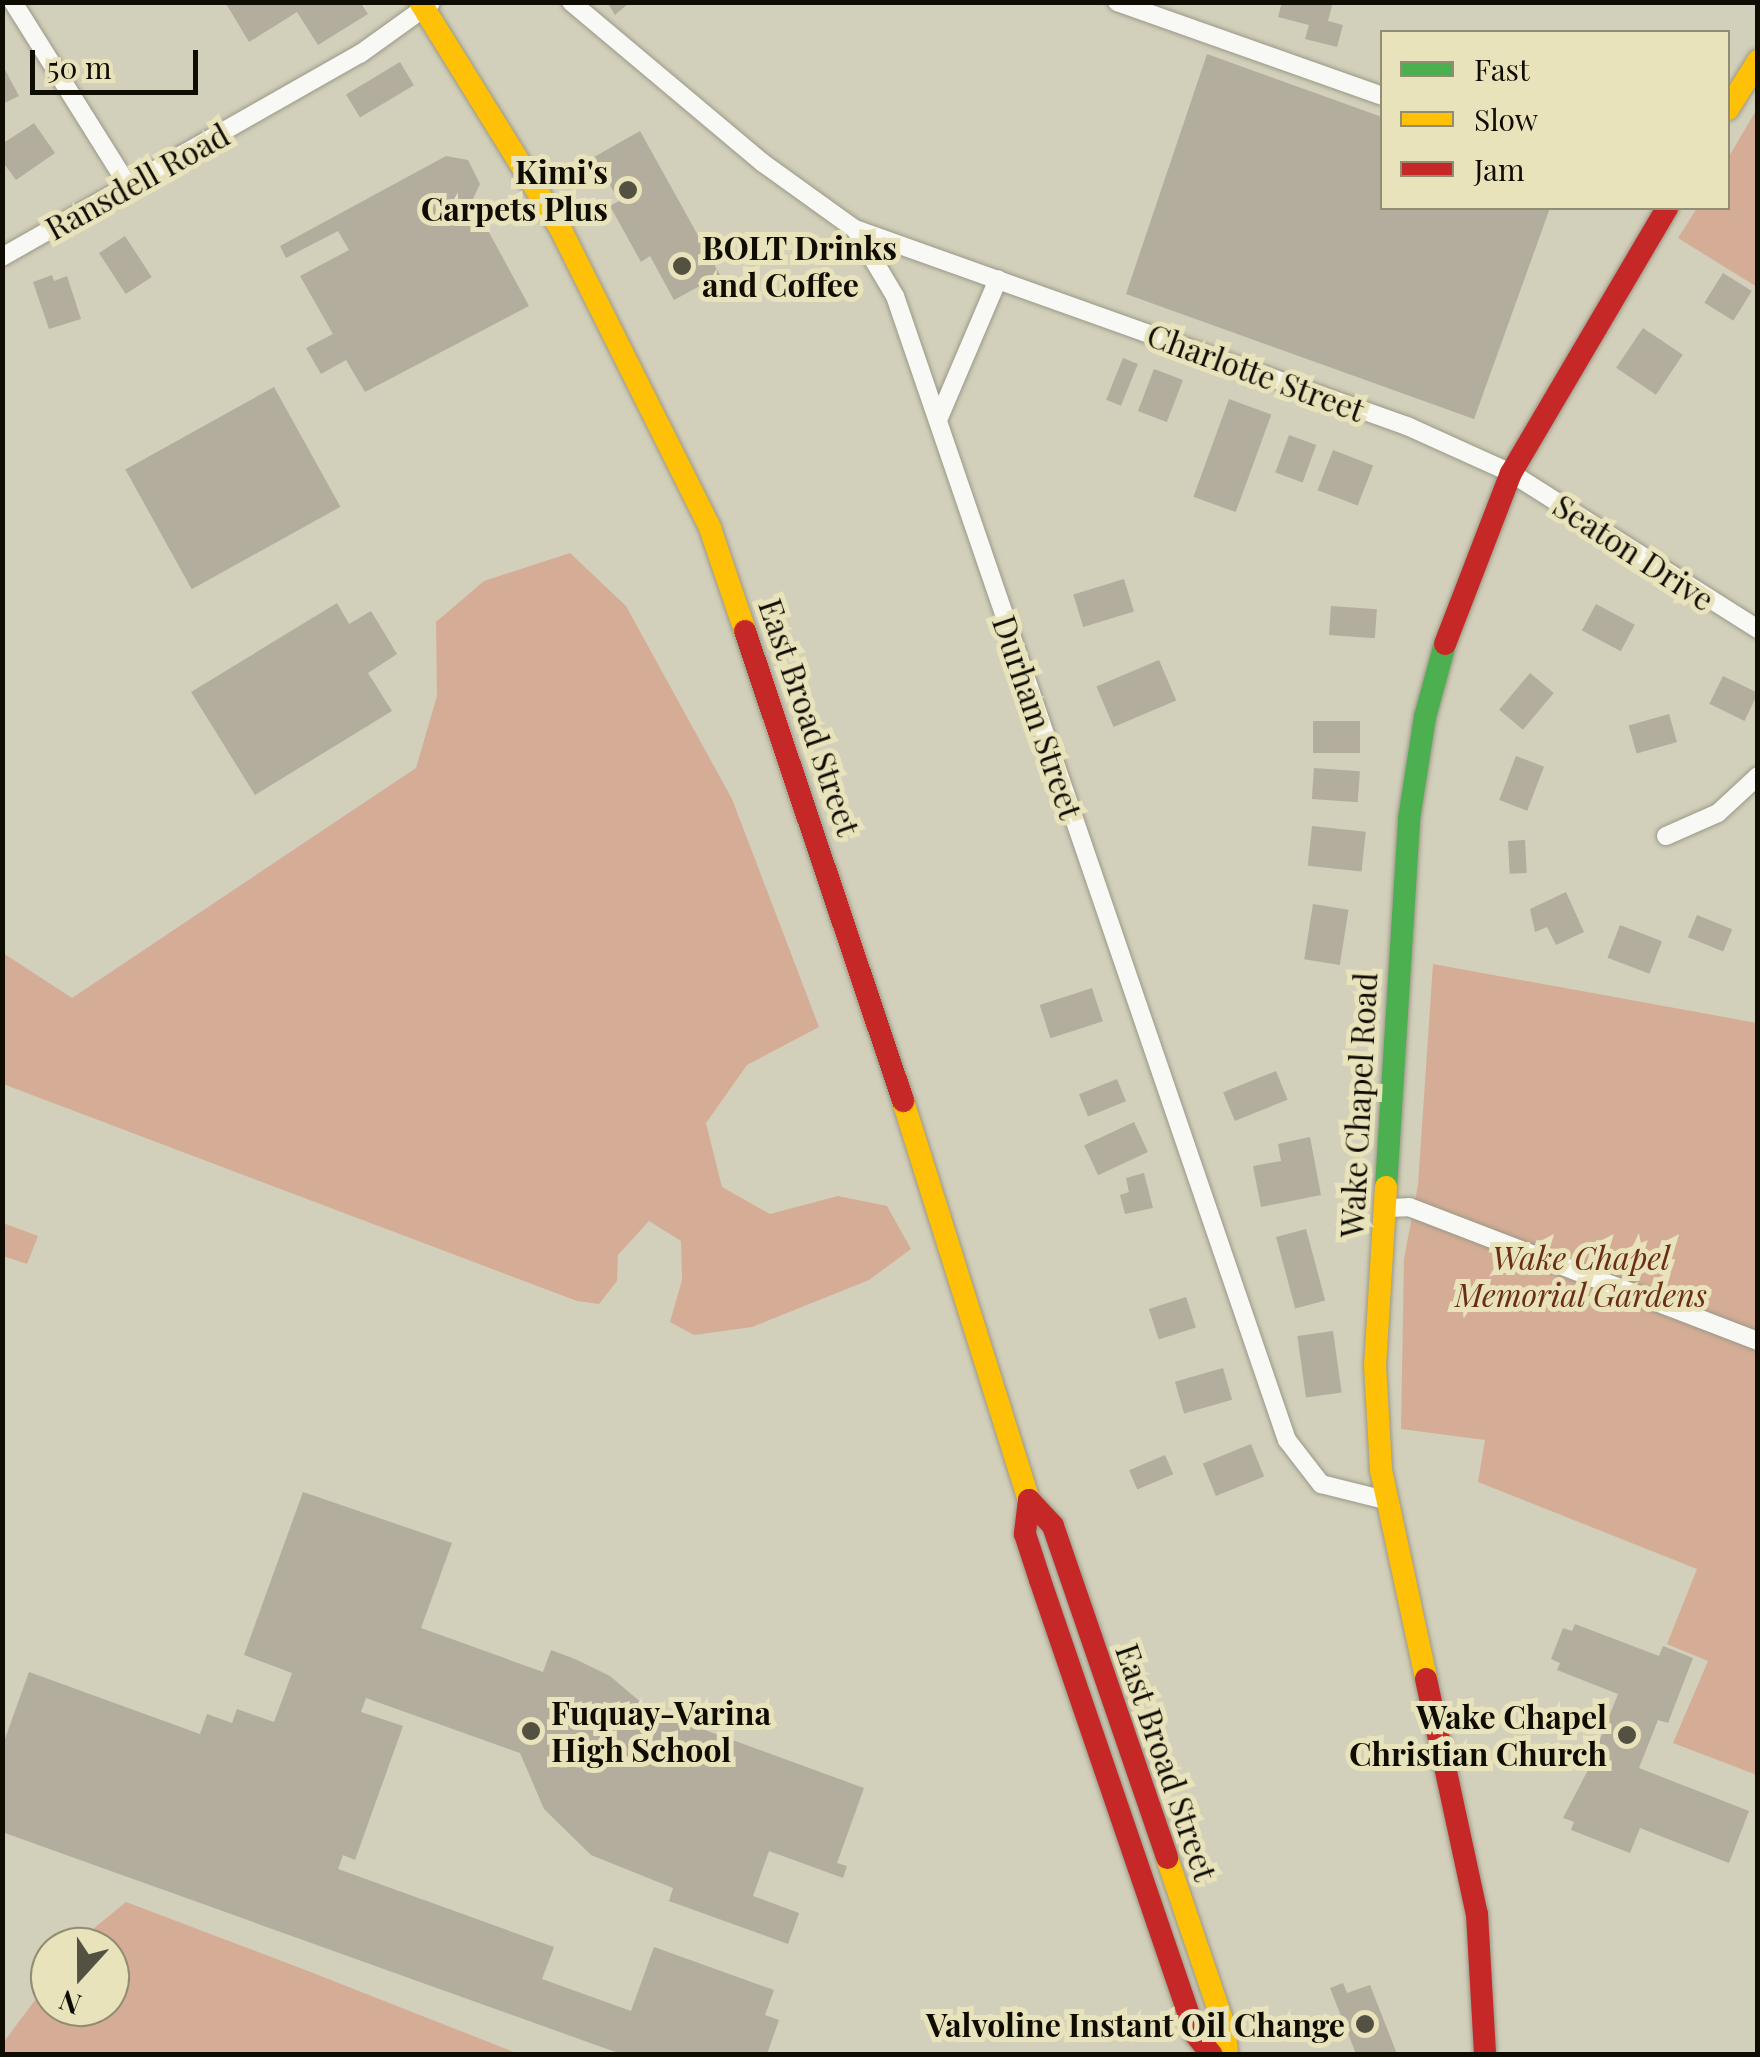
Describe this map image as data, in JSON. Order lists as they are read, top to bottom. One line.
{"streets":{"main road":["East Broad Street","Wake Chapel Road"],"street":["Ransdell Road","Charlotte Street","Seaton Drive","Durham Street"]},"crossings":[["Ransdell Road","East Broad Street"],["Charlotte Street","Seaton Drive"],["Charlotte Street","Durham Street"],["Charlotte Street","Wake Chapel Road"],["Seaton Drive","Wake Chapel Road"],["Durham Street","Wake Chapel Road"]],"parks":["Wake Chapel Memorial Gardens"],"places":["Kimi's Carpets Plus","BOLT Drinks and Coffee","Fuquay-Varina High School","Wake Chapel Christian Church","Valvoline Instant Oil Change"],"legend":["Fast","Slow","Jam"],"scale_bar":"50 m","north":"bottom"}
